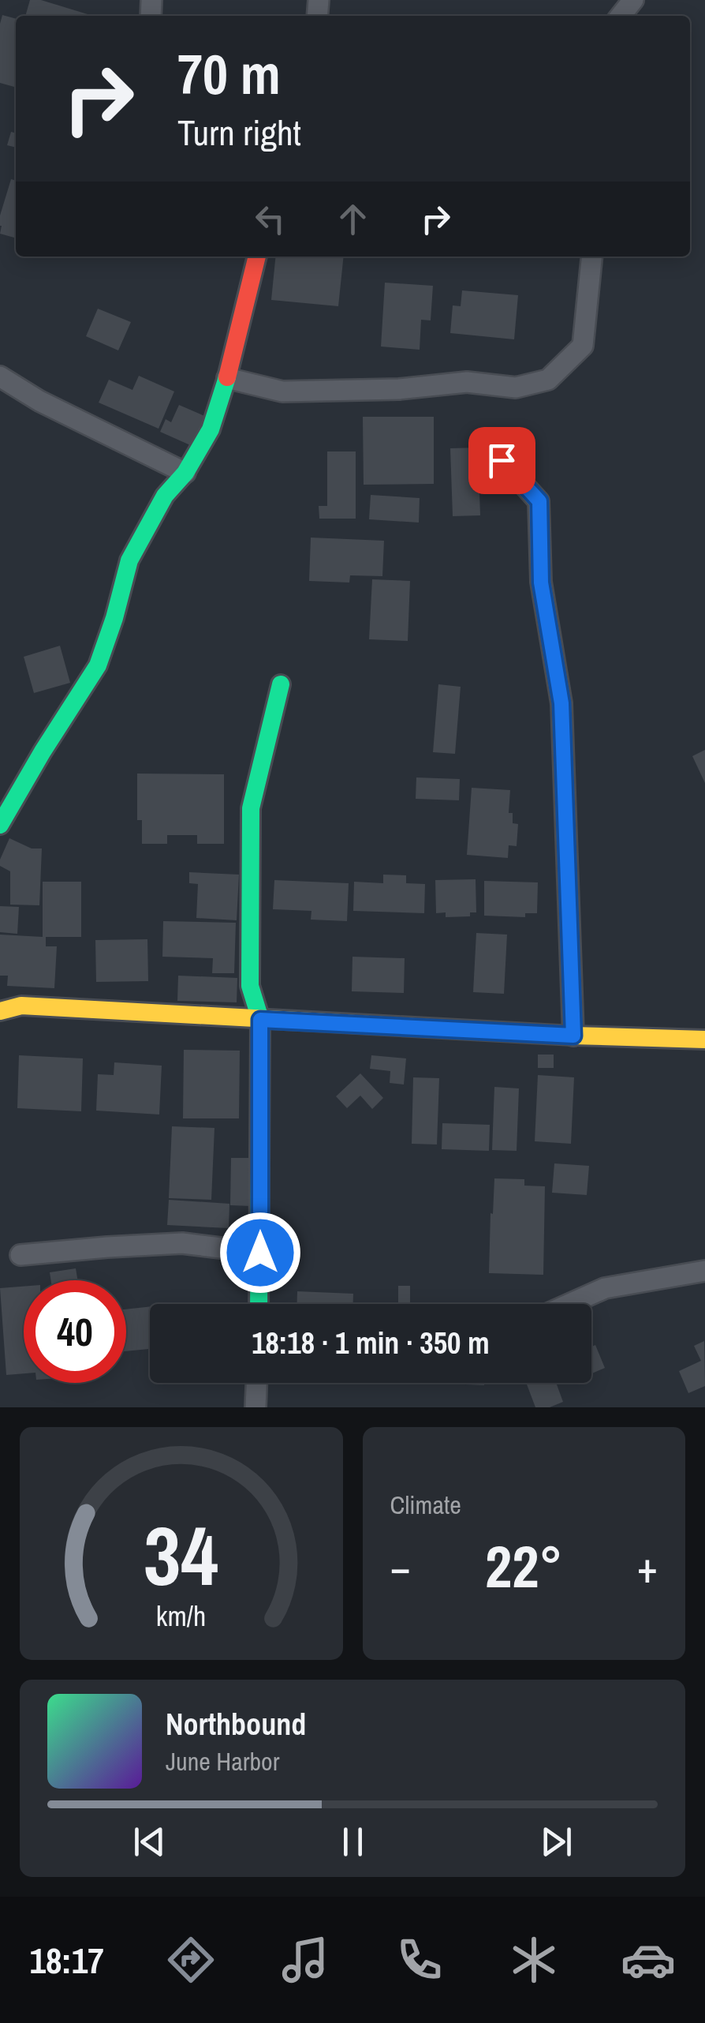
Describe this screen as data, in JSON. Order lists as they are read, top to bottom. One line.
{"page":{"turn":["70 m","Turn right"],"limit":"40","trip":"18:18 · 1 min · 350 m","tile":"Climate","heat":["−","22°","+"],"song":["Northbound","June Harbor"],"tabs":"18:17","gauge":["34","km/h"]}}
